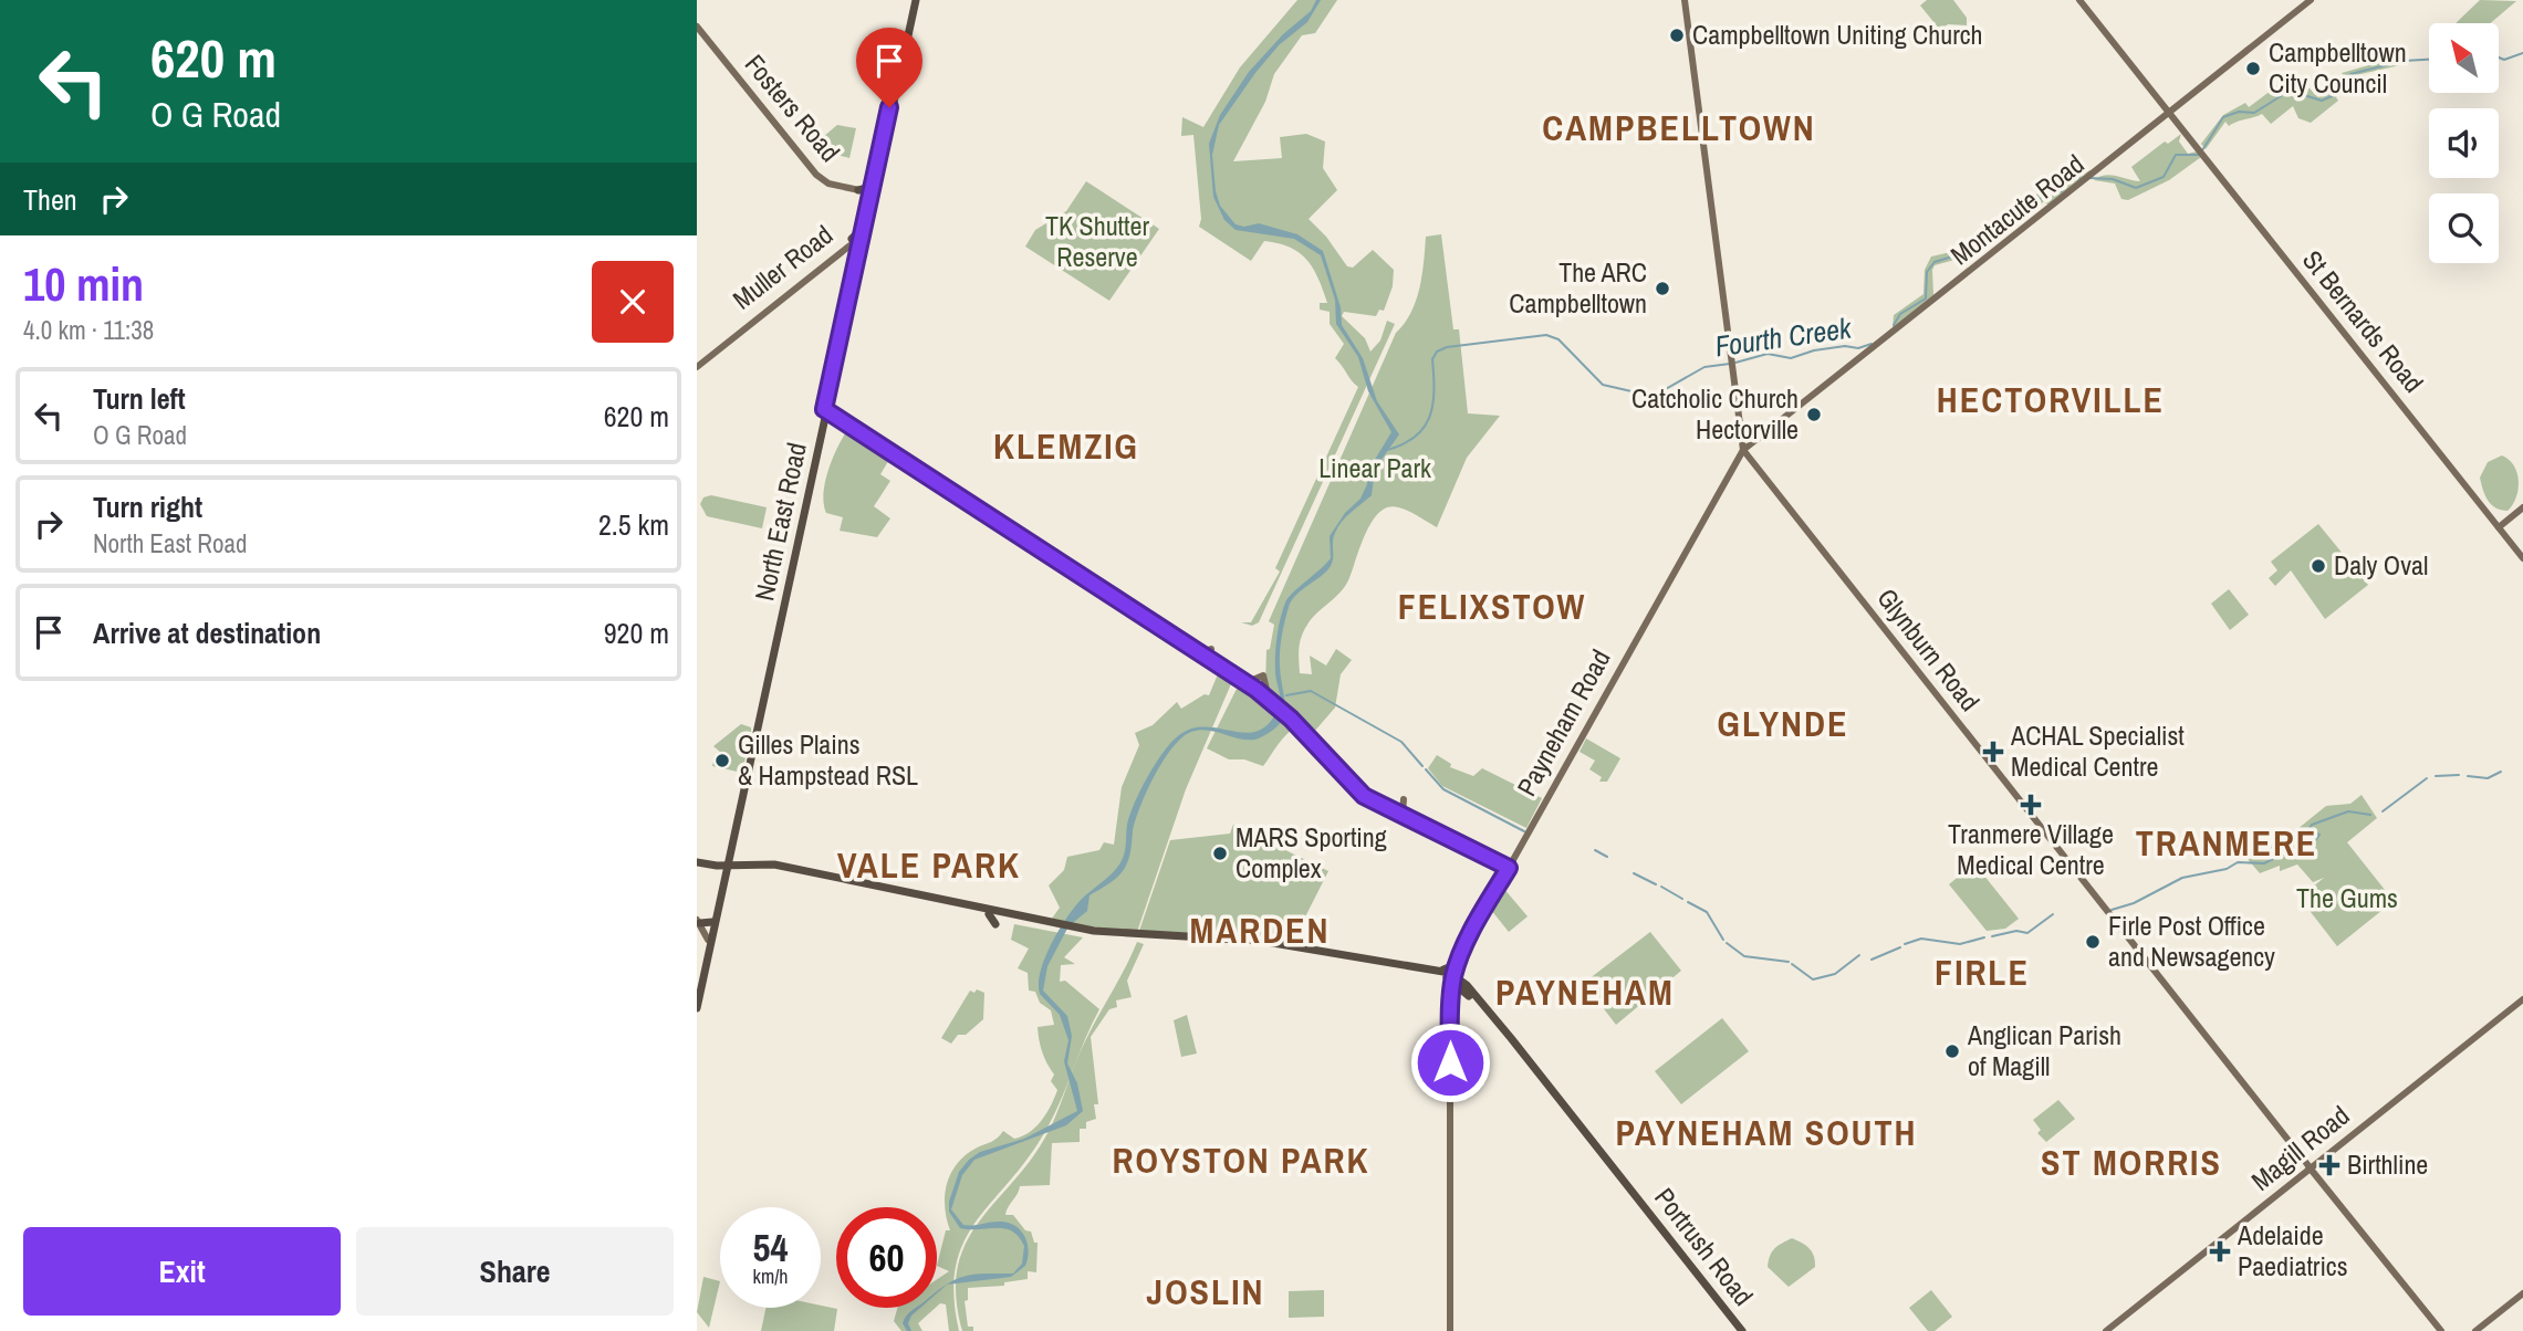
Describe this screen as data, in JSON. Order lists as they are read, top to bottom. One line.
{"streets":{"highway":["North East Road","Portrush Road"],"main road":["Fosters Road","Montacute Road","Muller Road","St Bernards Road","Glynburn Road","Payneham Road","Magill Road"]},"crossings":[["Montacute Road","St Bernards Road"],["Montacute Road","Glynburn Road"],["Montacute Road","Payneham Road"],["Muller Road","North East Road"],["Glynburn Road","Payneham Road"],["Glynburn Road","Magill Road"],["Payneham Road","Portrush Road"]],"districts":["CAMPBELLTOWN","HECTORVILLE","KLEMZIG","FELIXSTOW","GLYNDE","TRANMERE","VALE PARK","MARDEN","FIRLE","PAYNEHAM","PAYNEHAM SOUTH","ROYSTON PARK","ST MORRIS","JOSLIN"],"water":["Fourth Creek"],"parks":["TK Shutter Reserve","Linear Park","The Gums"],"places":{"other":["Campbelltown Uniting Church","Campbelltown City Council","The ARC Campbelltown","Catcholic Church Hectorville","Daly Oval","Gilles Plains & Hampstead RSL","MARS Sporting Complex","Firle Post Office and Newsagency","Anglican Parish of Magill"],"health":["ACHAL Specialist Medical Centre","Tranmere Village Medical Centre","Birthline","Adelaide Paediatrics"]},"north":"top left","page":{"turn":["620 m","O G Road"],"then":"Then","heading":["10 min","4.0 km · 11:38"],"list":[{"name":"Turn left","note":"O G Road","value":"620 m"},{"name":"Turn right","note":"North East Road","value":"2.5 km"},{"name":"Arrive at destination","value":"920 m"}],"speed":"54 km/h","limit":"60","buttons":["Exit","Share"]}}
